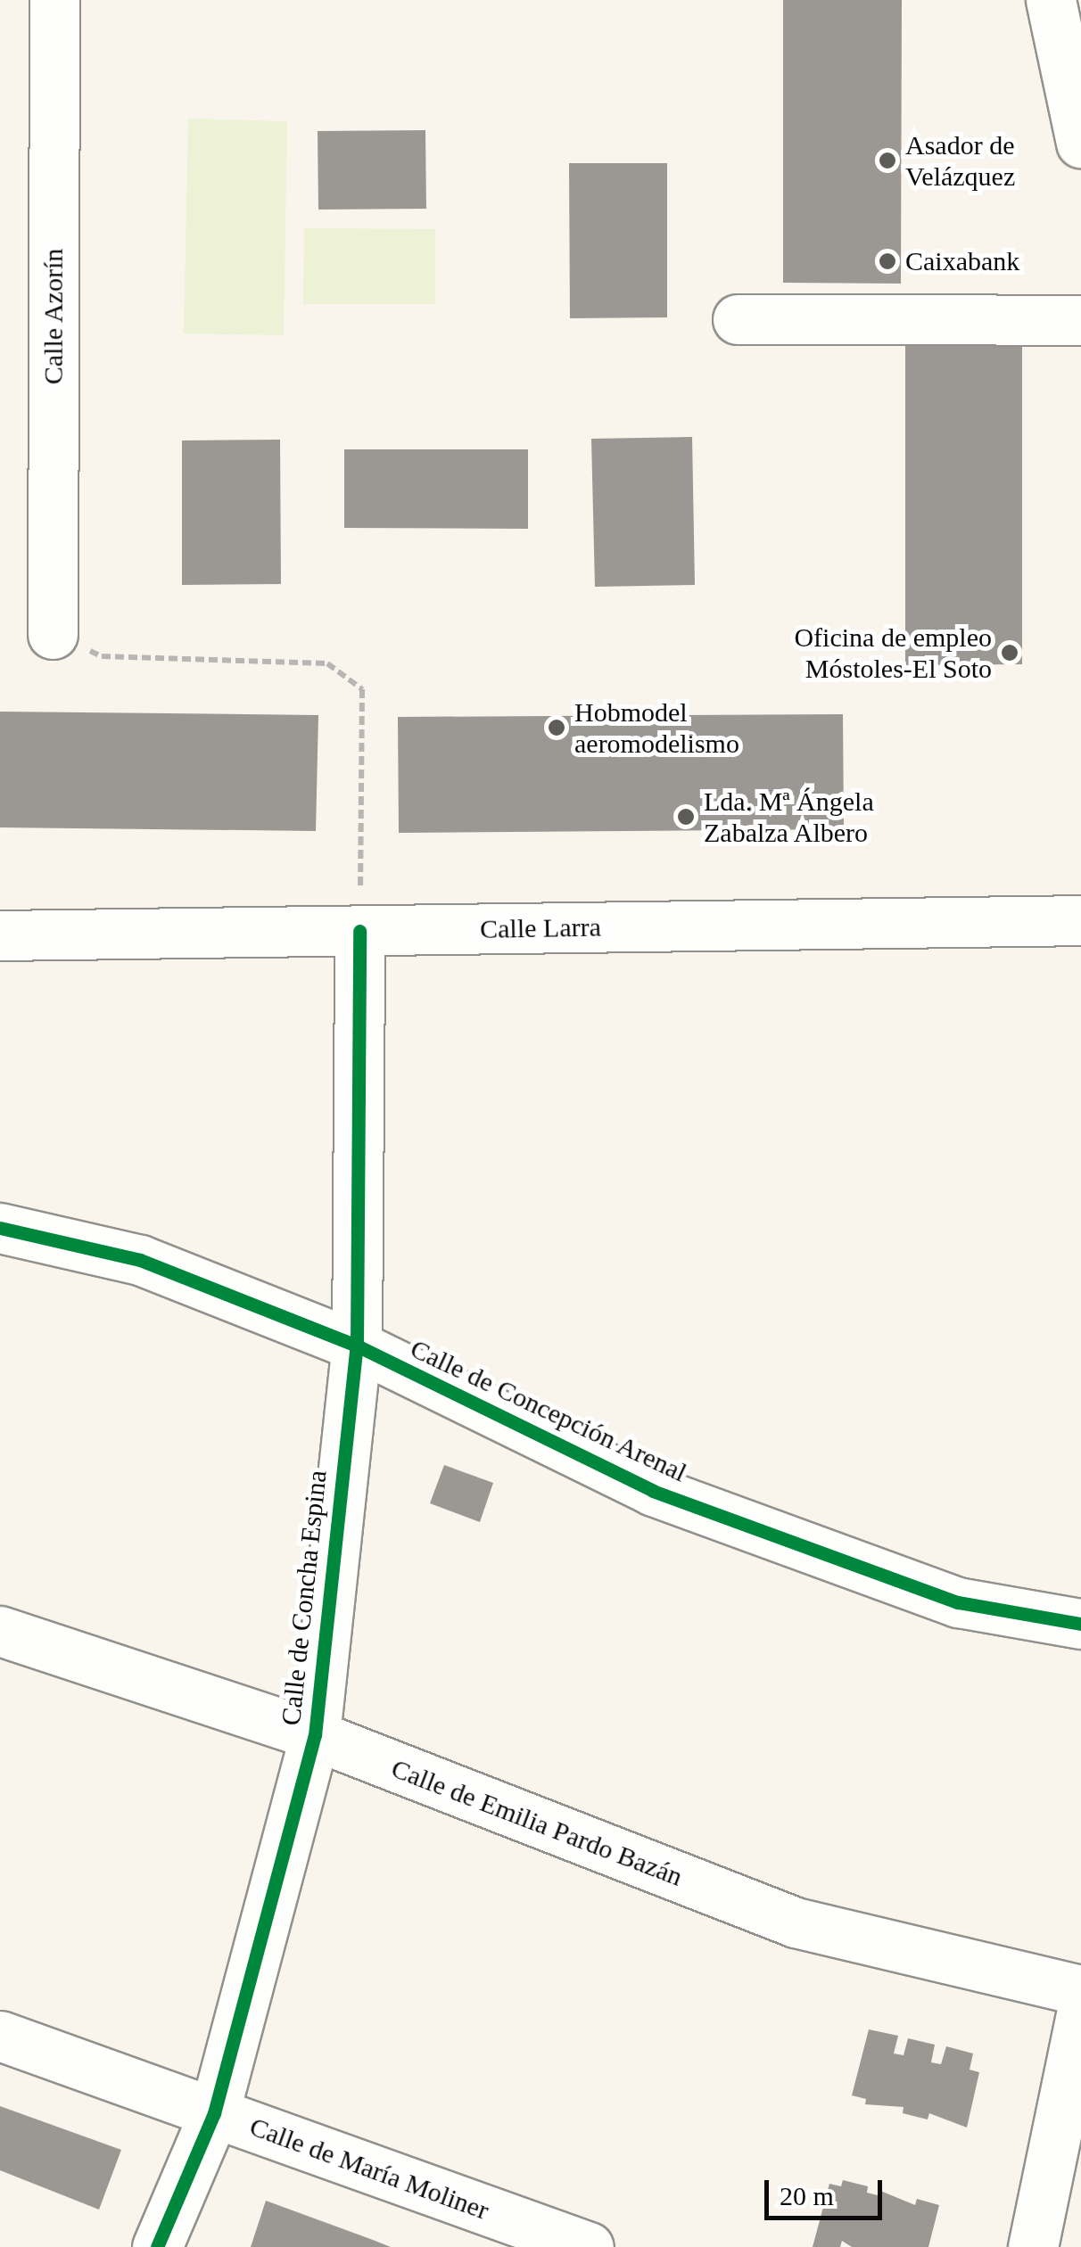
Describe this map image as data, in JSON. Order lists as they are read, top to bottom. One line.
{"streets":{"street":["Calle Azorín","Calle Larra","Calle de Concepción Arenal","Calle de Concha Espina","Calle de Emilia Pardo Bazán","Calle de María Moliner"]},"crossings":[["Calle Larra","Calle de Concha Espina"],["Calle de Concepción Arenal","Calle de Concha Espina"],["Calle de Concha Espina","Calle de Emilia Pardo Bazán"],["Calle de Concha Espina","Calle de María Moliner"]],"places":["Asador de Velázquez","Caixabank","Oficina de empleo Móstoles-El Soto","Hobmodel aeromodelismo","Lda. Mª Ángela Zabalza Albero"],"scale_bar":"20 m"}
